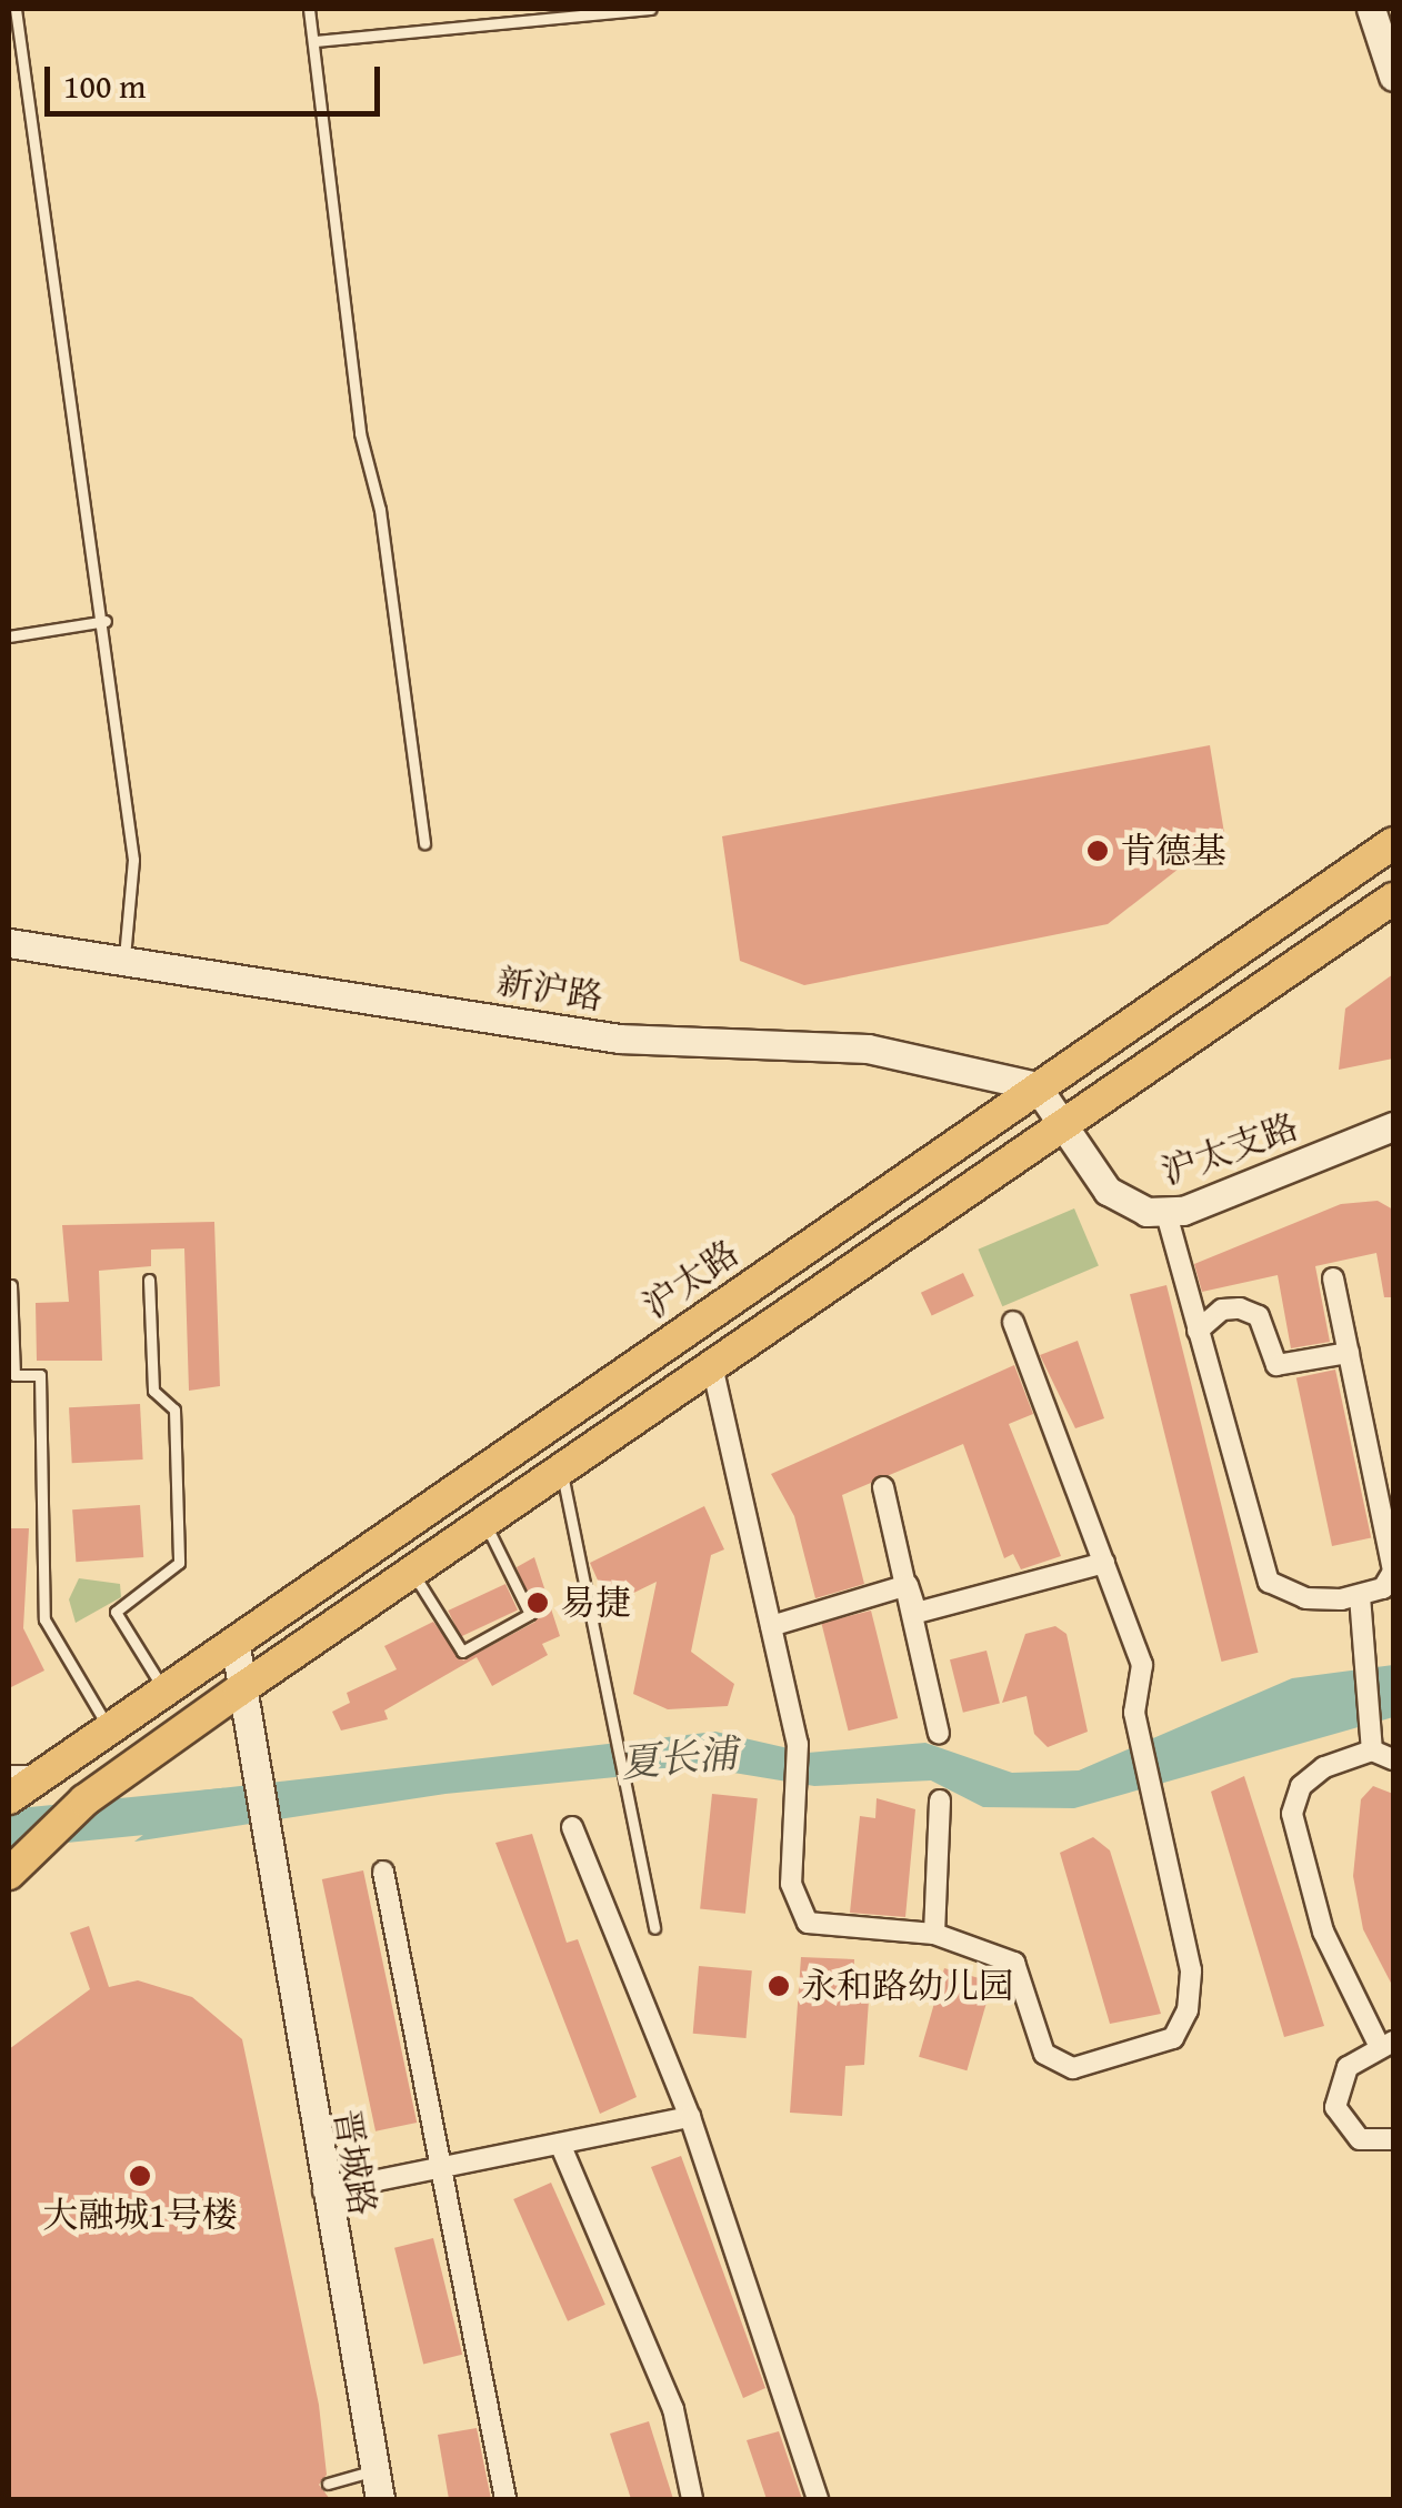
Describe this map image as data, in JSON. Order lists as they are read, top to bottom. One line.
{"streets":{"main road":["沪太路"],"street":["新沪路","沪太支路","晋城路"]},"crossings":[["新沪路","沪太路"]],"water":["夏长浦"],"places":["肯德基","易捷","永和路幼儿园","大融城1号楼"],"scale_bar":"100 m"}
